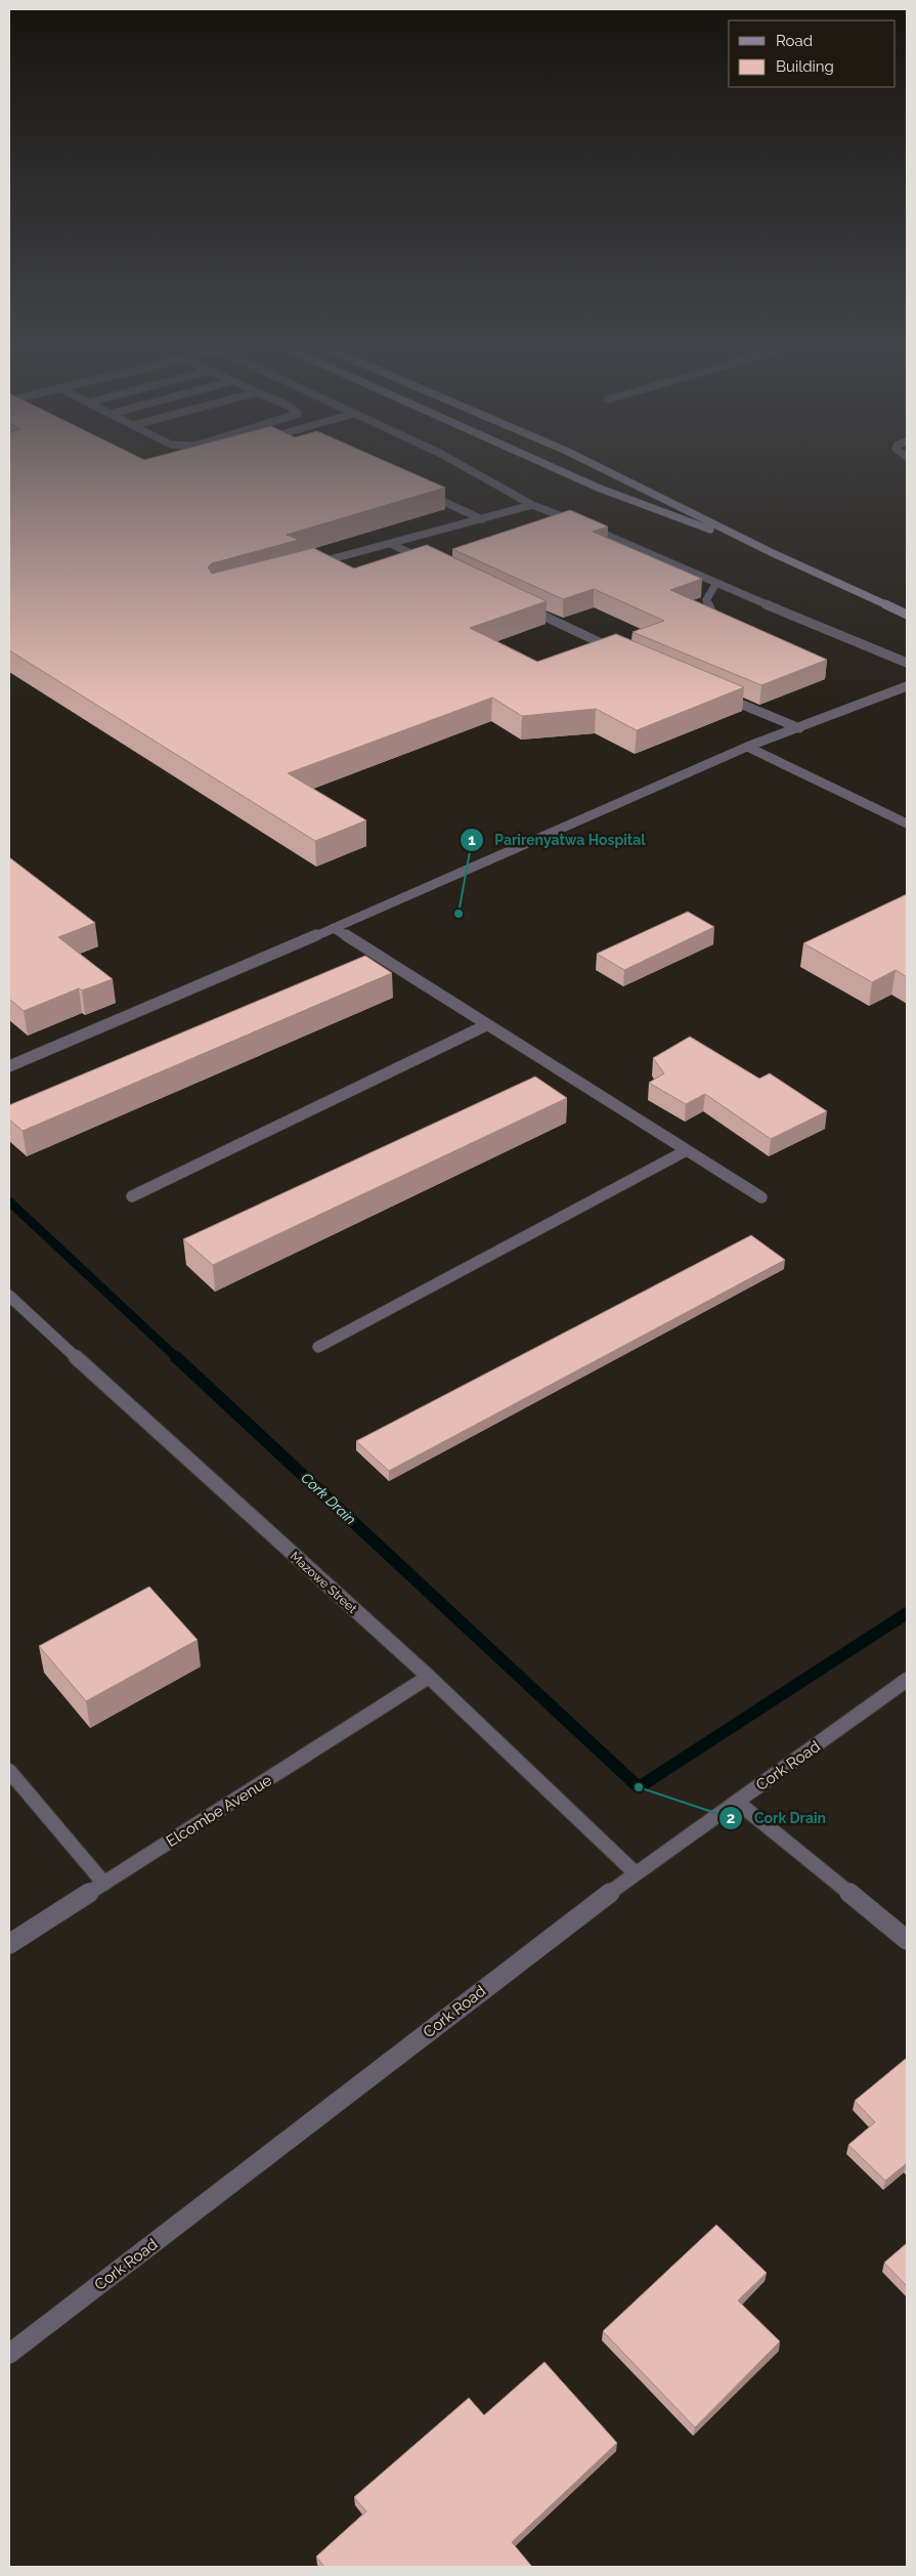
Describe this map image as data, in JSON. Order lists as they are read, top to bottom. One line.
{"streets":{"street":["Mazowe Street","Cork Road","Elcombe Avenue"]},"crossings":[["Mazowe Street","Cork Road"],["Mazowe Street","Elcombe Avenue"]],"water":["Cork Drain"],"places":["Parirenyatwa Hospital","Cork Drain"],"legend":["Road","Building"]}
